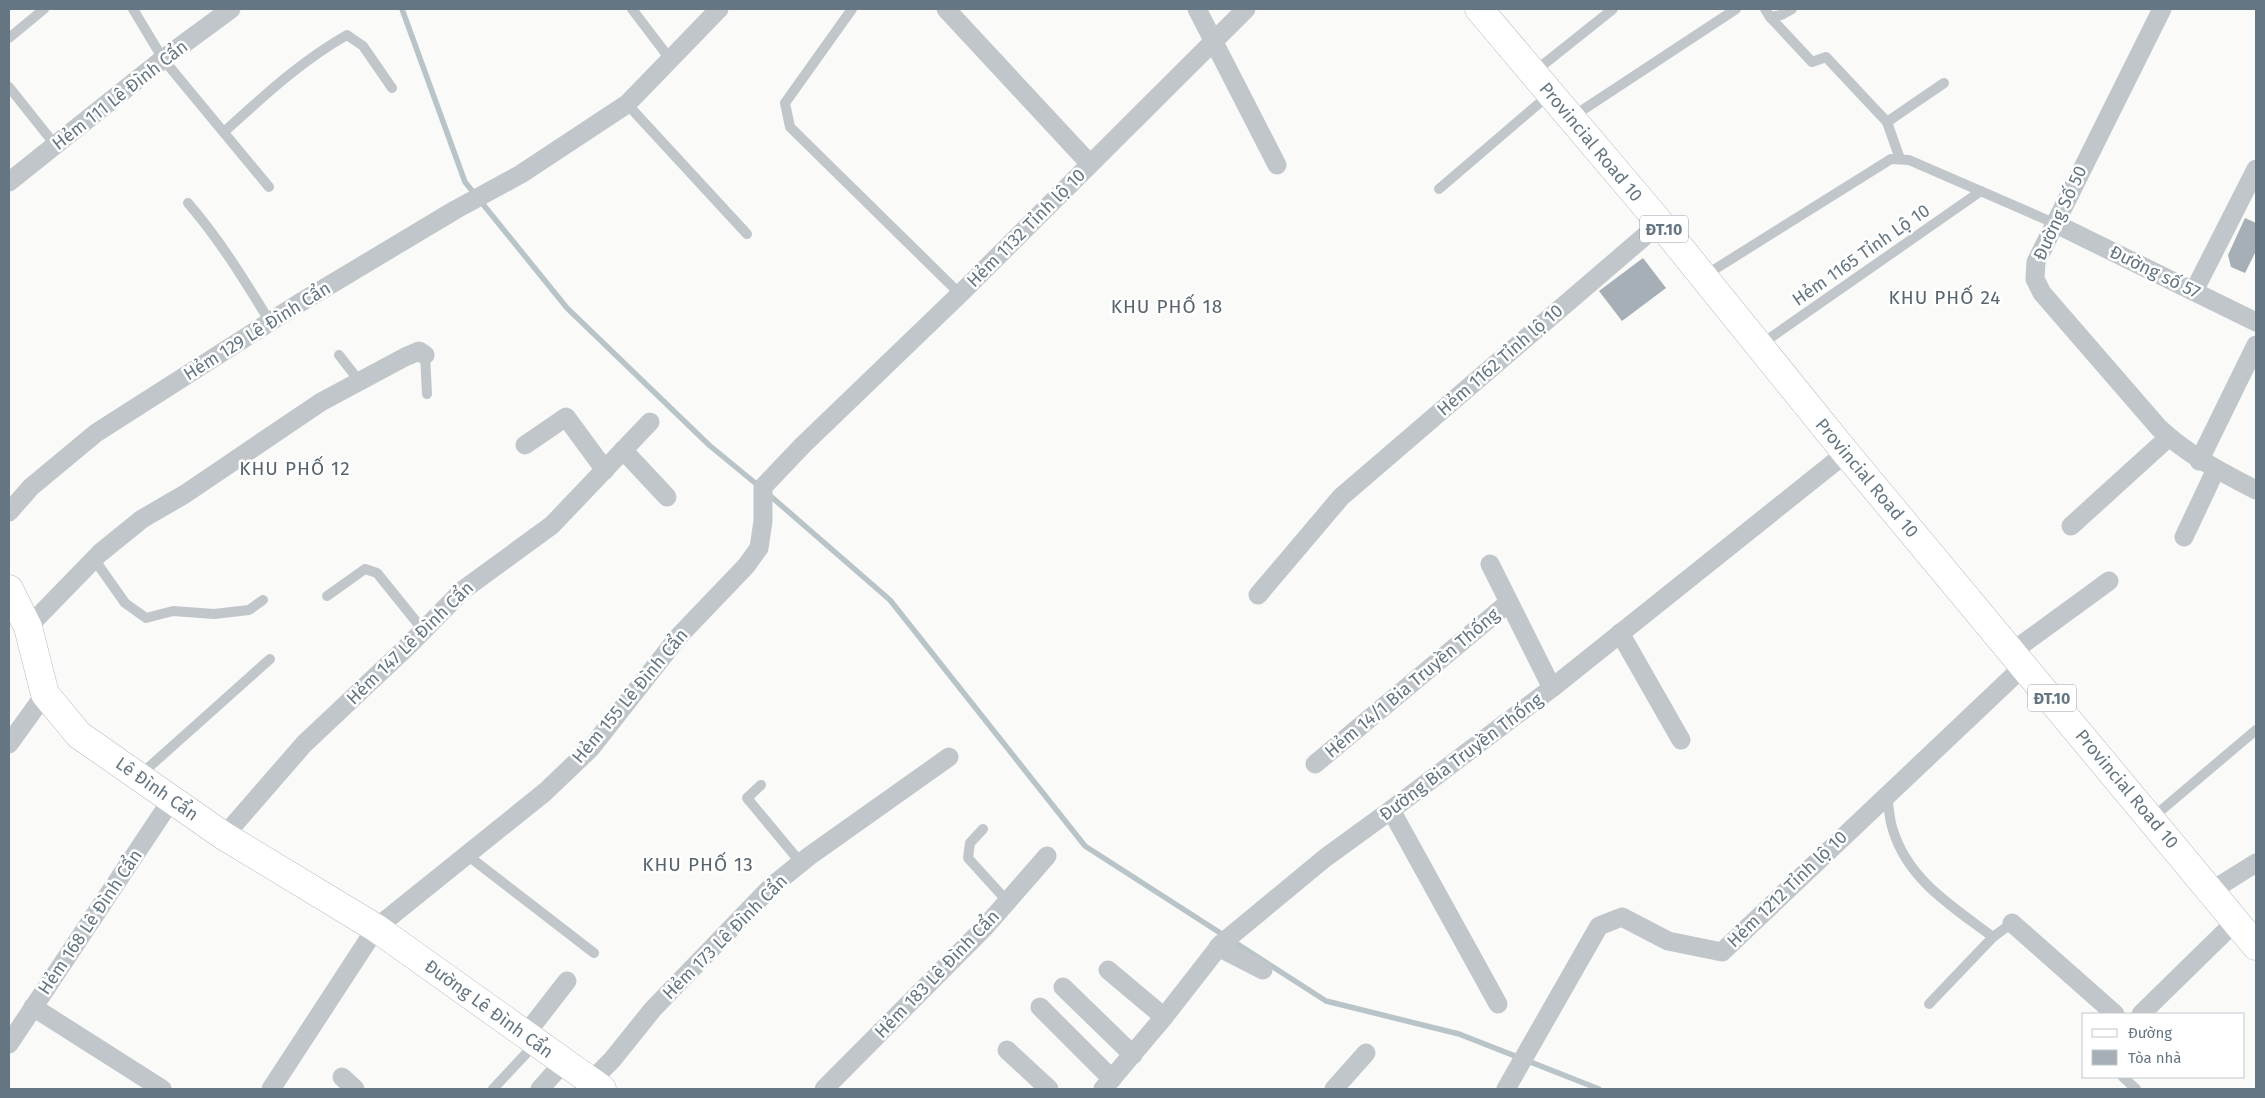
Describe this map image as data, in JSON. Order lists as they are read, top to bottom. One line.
{"streets":{"main road":["Provincial Road 10","ĐT.10","Lê Đình Cẩn","Đường Lê Đình Cẩn"],"street":["Hẻm 111 Lê Đình Cẩn","Đường Số 50","Hẻm 1132 Tỉnh lộ 10","Đường số 57","Hẻm 129 Lê Đình Cẩn","Hẻm 1162 Tỉnh lộ 10","Hẻm 147 Lê Đình Cẩn","Hẻm 14/1 Bia Truyền Thống","Hẻm 155 Lê Đình Cẩn","Đường Bia Truyền Thống","Hẻm 1212 Tỉnh lộ 10","Hẻm 168 Lê Đình Cẩn","Hẻm 173 Lê Đình Cẩn","Hẻm 183 Lê Đình Cẩn"],"lane":["Hẻm 1165 Tỉnh Lộ 10"]},"crossings":[["Provincial Road 10","Hẻm 1165 Tỉnh Lộ 10"],["Provincial Road 10","Hẻm 1162 Tỉnh lộ 10"],["Provincial Road 10","Đường Bia Truyền Thống"],["Provincial Road 10","Hẻm 1212 Tỉnh lộ 10"],["Đường Số 50","Đường số 57"],["Hẻm 1132 Tỉnh lộ 10","Hẻm 155 Lê Đình Cẩn"],["Hẻm 147 Lê Đình Cẩn","Lê Đình Cẩn"],["Hẻm 155 Lê Đình Cẩn","Lê Đình Cẩn"],["Hẻm 155 Lê Đình Cẩn","Đường Lê Đình Cẩn"],["Lê Đình Cẩn","Hẻm 168 Lê Đình Cẩn"],["Lê Đình Cẩn","Đường Lê Đình Cẩn"],["Hẻm 173 Lê Đình Cẩn","Đường Lê Đình Cẩn"]],"districts":["KHU PHỐ 24","KHU PHỐ 18","KHU PHỐ 12","KHU PHỐ 13"],"legend":["Đường","Tòa nhà"]}
